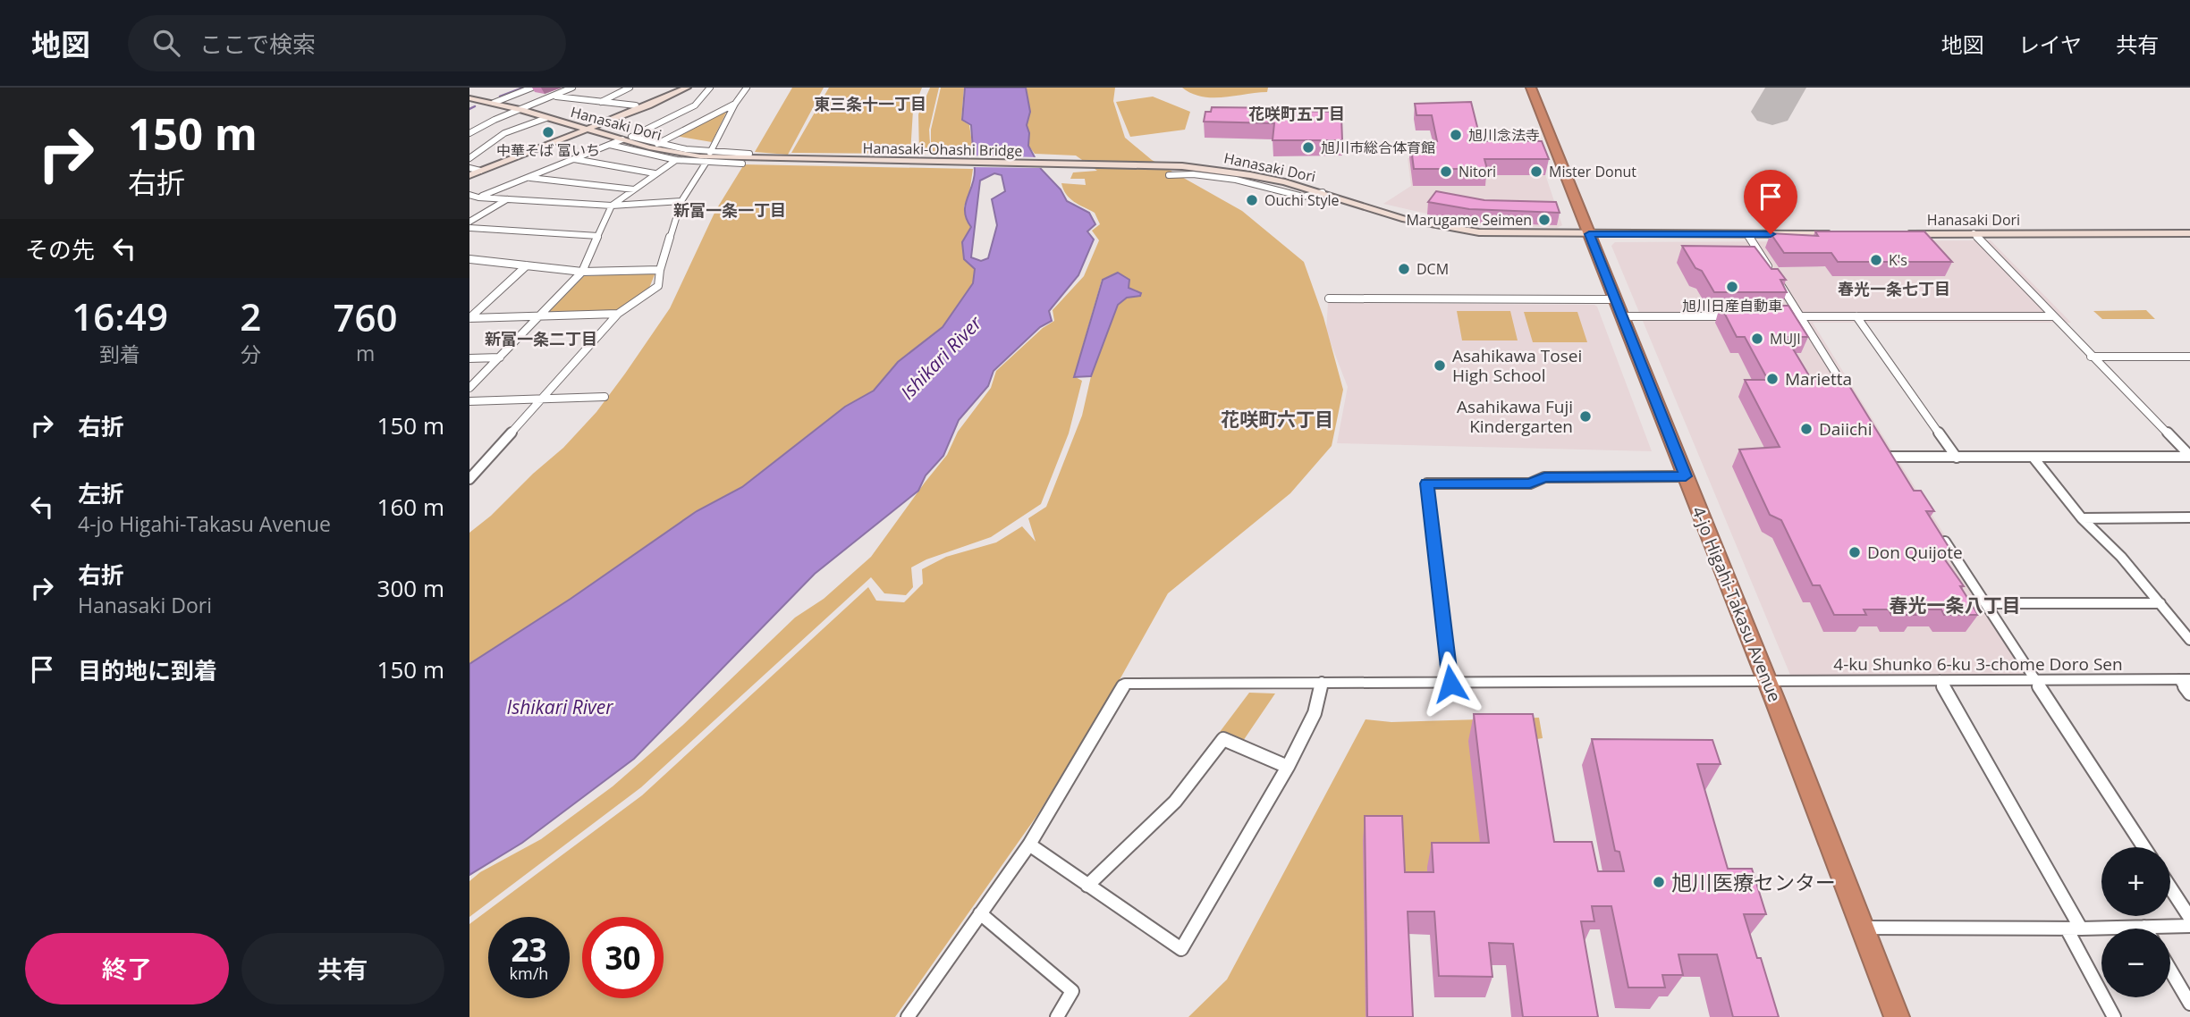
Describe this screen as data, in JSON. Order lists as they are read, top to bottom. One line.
{"streets":{"highway":["4-jo Higahi-Takasu Avenue"],"street":["Hanasaki Dori","Hanasaki-Ohashi Bridge","4-ku Shunko 6-ku 3-chome Doro Sen"]},"crossings":[["Hanasaki Dori","Hanasaki-Ohashi Bridge"],["Hanasaki Dori","4-jo Higahi-Takasu Avenue"],["4-jo Higahi-Takasu Avenue","4-ku Shunko 6-ku 3-chome Doro Sen"]],"districts":["東三条十一丁目","花咲町五丁目","新富一条一丁目","春光一条七丁目","新富一条二丁目","花咲町六丁目","春光一条八丁目"],"water":["Ishikari River"],"places":["中華そば 富いち","旭川念法寺","旭川市総合体育館","Nitori","Mister Donut","Ouchi Style","Marugame Seimen","K's","DCM","旭川日産自動車","MUJI","Asahikawa Tosei High School","Marietta","Asahikawa Fuji Kindergarten","Daiichi","Don Quijote","旭川医療センター"],"page":{"header":"地図","search":"ここで検索","nav":["地図","レイヤ","共有"],"turn":["150 m","右折"],"then":"その先","eta":["16:49","到着","2","分","760","m"],"list":[{"name":"右折","value":"150 m"},{"name":"左折","note":"4-jo Higahi-Takasu Avenue","value":"160 m"},{"name":"右折","note":"Hanasaki Dori","value":"300 m"},{"name":"目的地に到着","value":"150 m"}],"map_buttons":["+","−"],"speed":"23 km/h","limit":"30","buttons":["終了","共有"]}}
